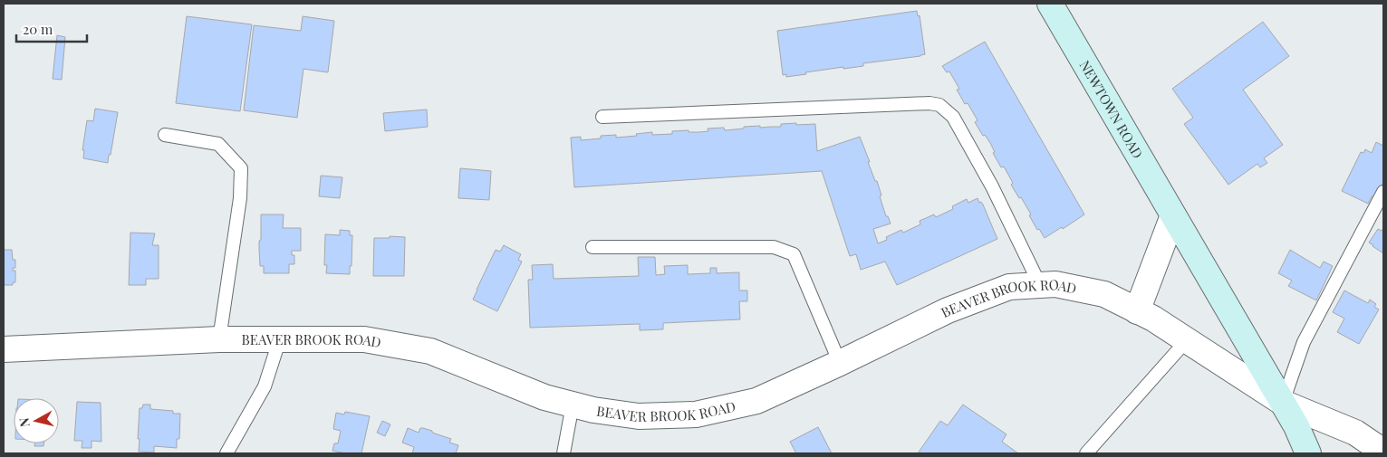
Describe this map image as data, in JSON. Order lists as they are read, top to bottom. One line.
{"streets":{"main road":["NEWTOWN ROAD"],"street":["BEAVER BROOK ROAD"]},"crossings":[["NEWTOWN ROAD","BEAVER BROOK ROAD"]],"scale_bar":"20 m","north":"left"}
